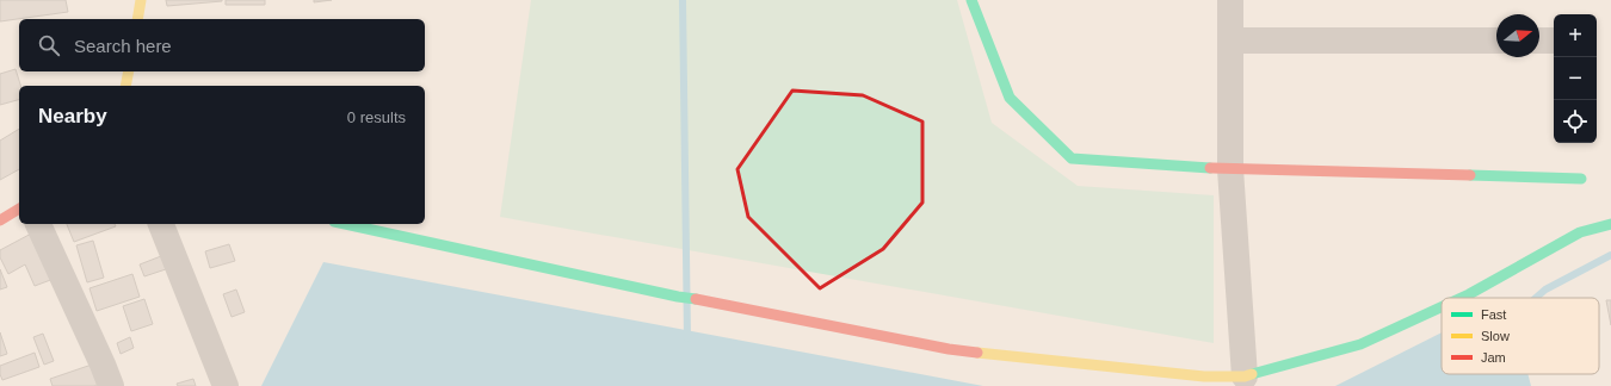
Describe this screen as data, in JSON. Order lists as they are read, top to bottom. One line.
{"legend":["Fast","Slow","Jam"],"north":"right","page":{"map_buttons":["+","−"],"search":"Search here","heading":["Nearby","0 results"]}}
